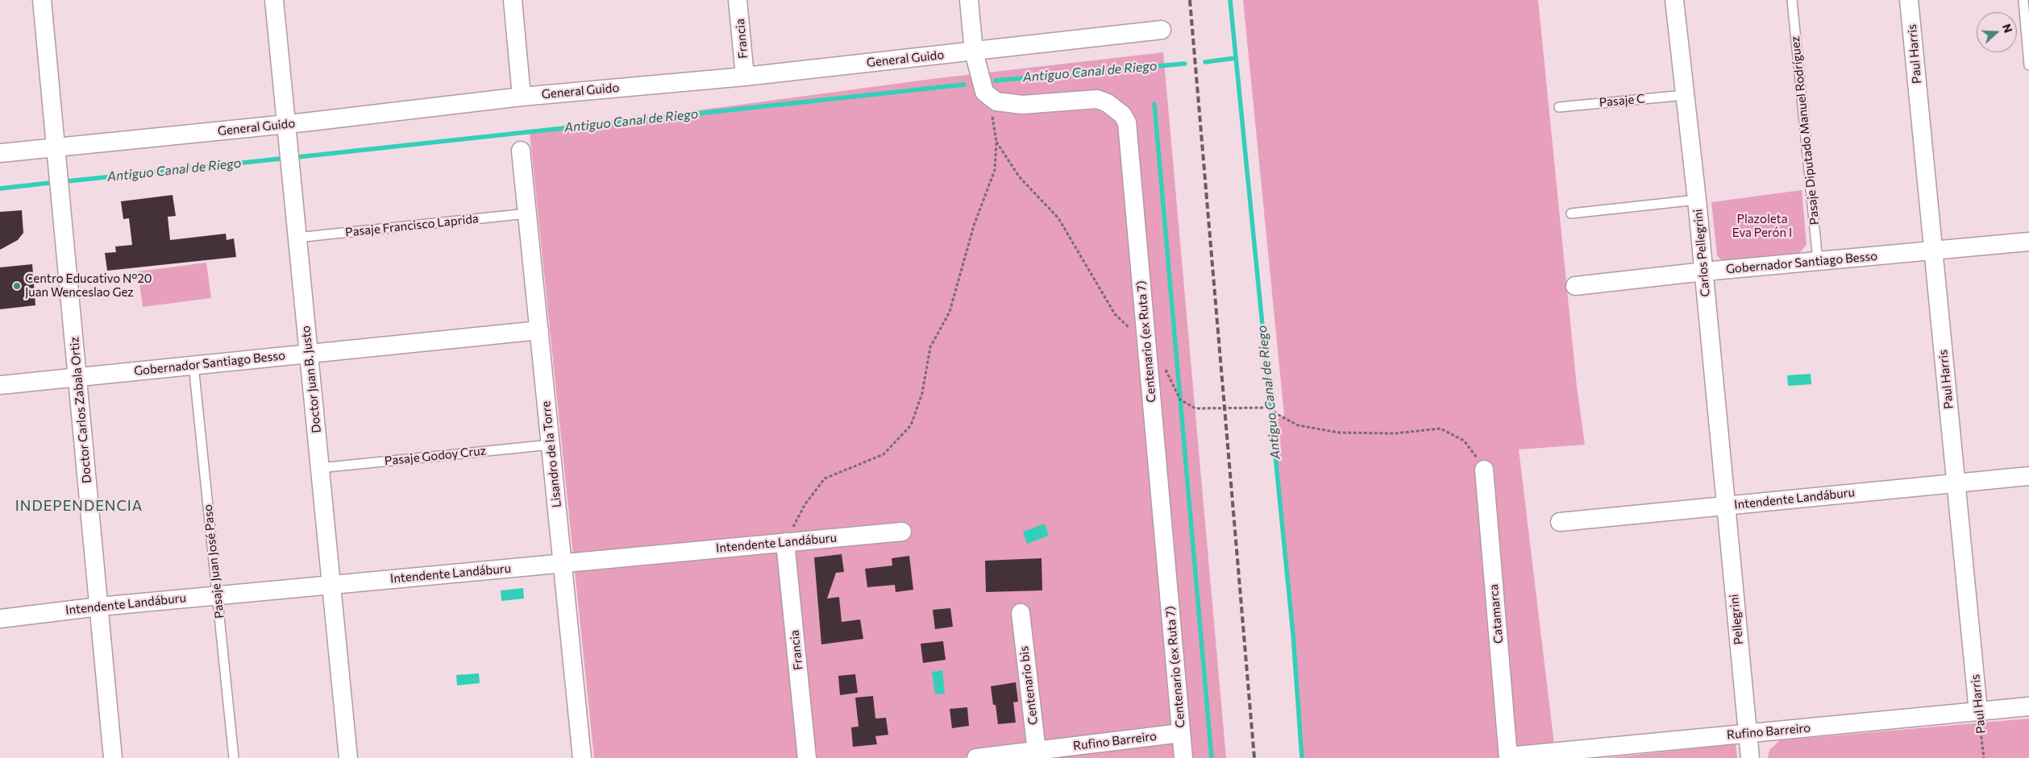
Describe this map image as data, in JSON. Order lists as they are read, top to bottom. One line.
{"streets":{"street":["Francia","Paul Harris","General Guido","Carlos Pellegrini","Gobernador Santiago Besso","Centenario (ex Ruta 7)","Doctor Juan B. Justo","Doctor Carlos Zabala Ortiz","Lisandro de la Torre","Intendente Landáburu","Catamarca","Pellegrini","Centenario bis","Rufino Barreiro"],"lane":["Pasaje C","Pasaje Diputado Manuel Rodríguez","Pasaje Francisco Laprida","Pasaje Godoy Cruz","Pasaje Juan José Paso"]},"crossings":[["Francia","General Guido"],["Francia","Intendente Landáburu"],["Paul Harris","Gobernador Santiago Besso"],["Paul Harris","Intendente Landáburu"],["Paul Harris","Rufino Barreiro"],["General Guido","Doctor Juan B. Justo"],["General Guido","Doctor Carlos Zabala Ortiz"],["Pasaje C","Carlos Pellegrini"],["Pasaje Diputado Manuel Rodríguez","Gobernador Santiago Besso"],["Pasaje Francisco Laprida","Doctor Juan B. Justo"],["Pasaje Francisco Laprida","Lisandro de la Torre"],["Carlos Pellegrini","Gobernador Santiago Besso"],["Carlos Pellegrini","Intendente Landáburu"],["Carlos Pellegrini","Pellegrini"],["Gobernador Santiago Besso","Doctor Juan B. Justo"],["Gobernador Santiago Besso","Doctor Carlos Zabala Ortiz"],["Gobernador Santiago Besso","Lisandro de la Torre"],["Gobernador Santiago Besso","Pasaje Juan José Paso"],["Centenario (ex Ruta 7)","Rufino Barreiro"],["Doctor Juan B. Justo","Pasaje Godoy Cruz"],["Doctor Juan B. Justo","Intendente Landáburu"],["Doctor Carlos Zabala Ortiz","Intendente Landáburu"],["Lisandro de la Torre","Pasaje Godoy Cruz"],["Lisandro de la Torre","Intendente Landáburu"],["Intendente Landáburu","Pasaje Juan José Paso"],["Intendente Landáburu","Pellegrini"],["Catamarca","Rufino Barreiro"],["Pellegrini","Rufino Barreiro"],["Centenario bis","Rufino Barreiro"]],"districts":["INDEPENDENCIA"],"water":["Antiguo Canal de Riego"],"parks":["Plazoleta Eva Perón I"],"places":["Centro Educativo N°20 Juan Wenceslao Gez"],"north":"right"}
